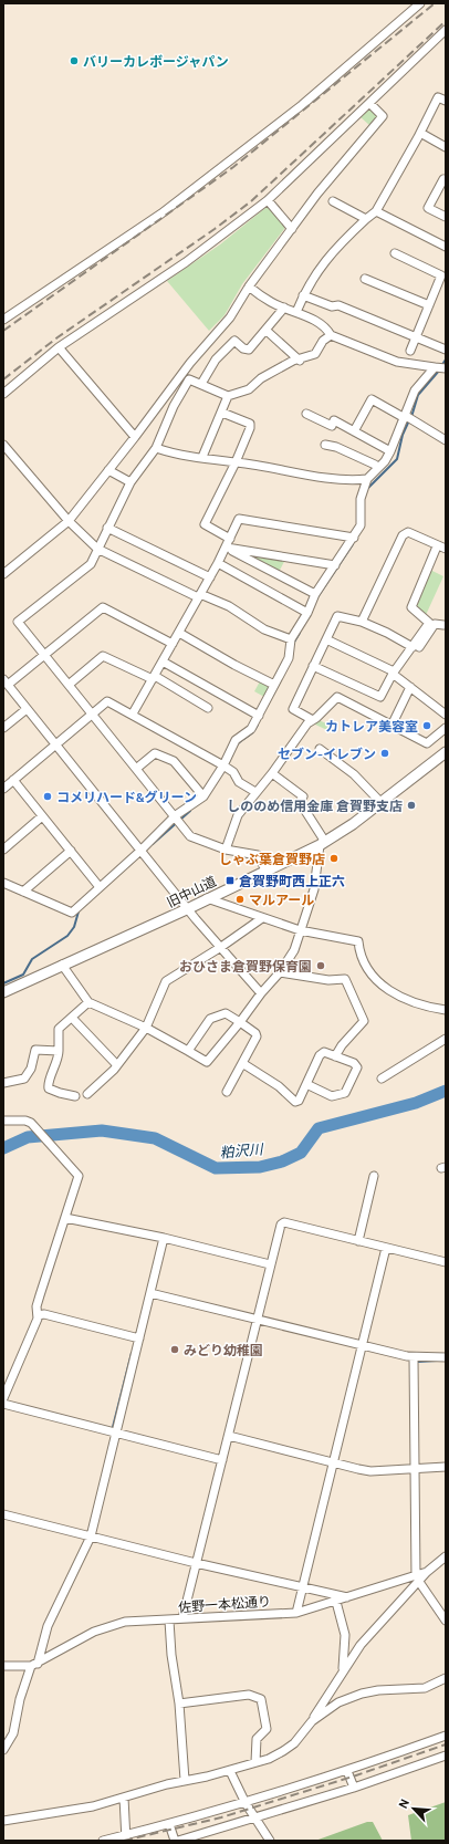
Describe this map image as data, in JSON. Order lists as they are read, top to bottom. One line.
{"streets":{"main road":["旧中山道"],"street":["佐野一本松通り"]},"water":["粕沢川"],"places":{"other":["バリーカレボージャパン","カトレア美容室","セブン-イレブン","コメリハード&グリーン","しののめ信用金庫 倉賀野支店","しゃぶ葉倉賀野店","マルアール","おひさま倉賀野保育園","みどり幼稚園"],"transit":["倉賀野町西上正六"]},"north":"top left"}
